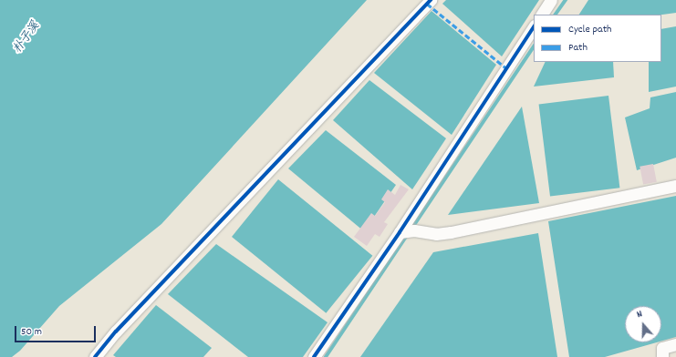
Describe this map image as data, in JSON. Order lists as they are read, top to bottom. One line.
{"water":["朴子溪"],"legend":["Cycle path","Path"],"scale_bar":"50 m","north":"top"}
